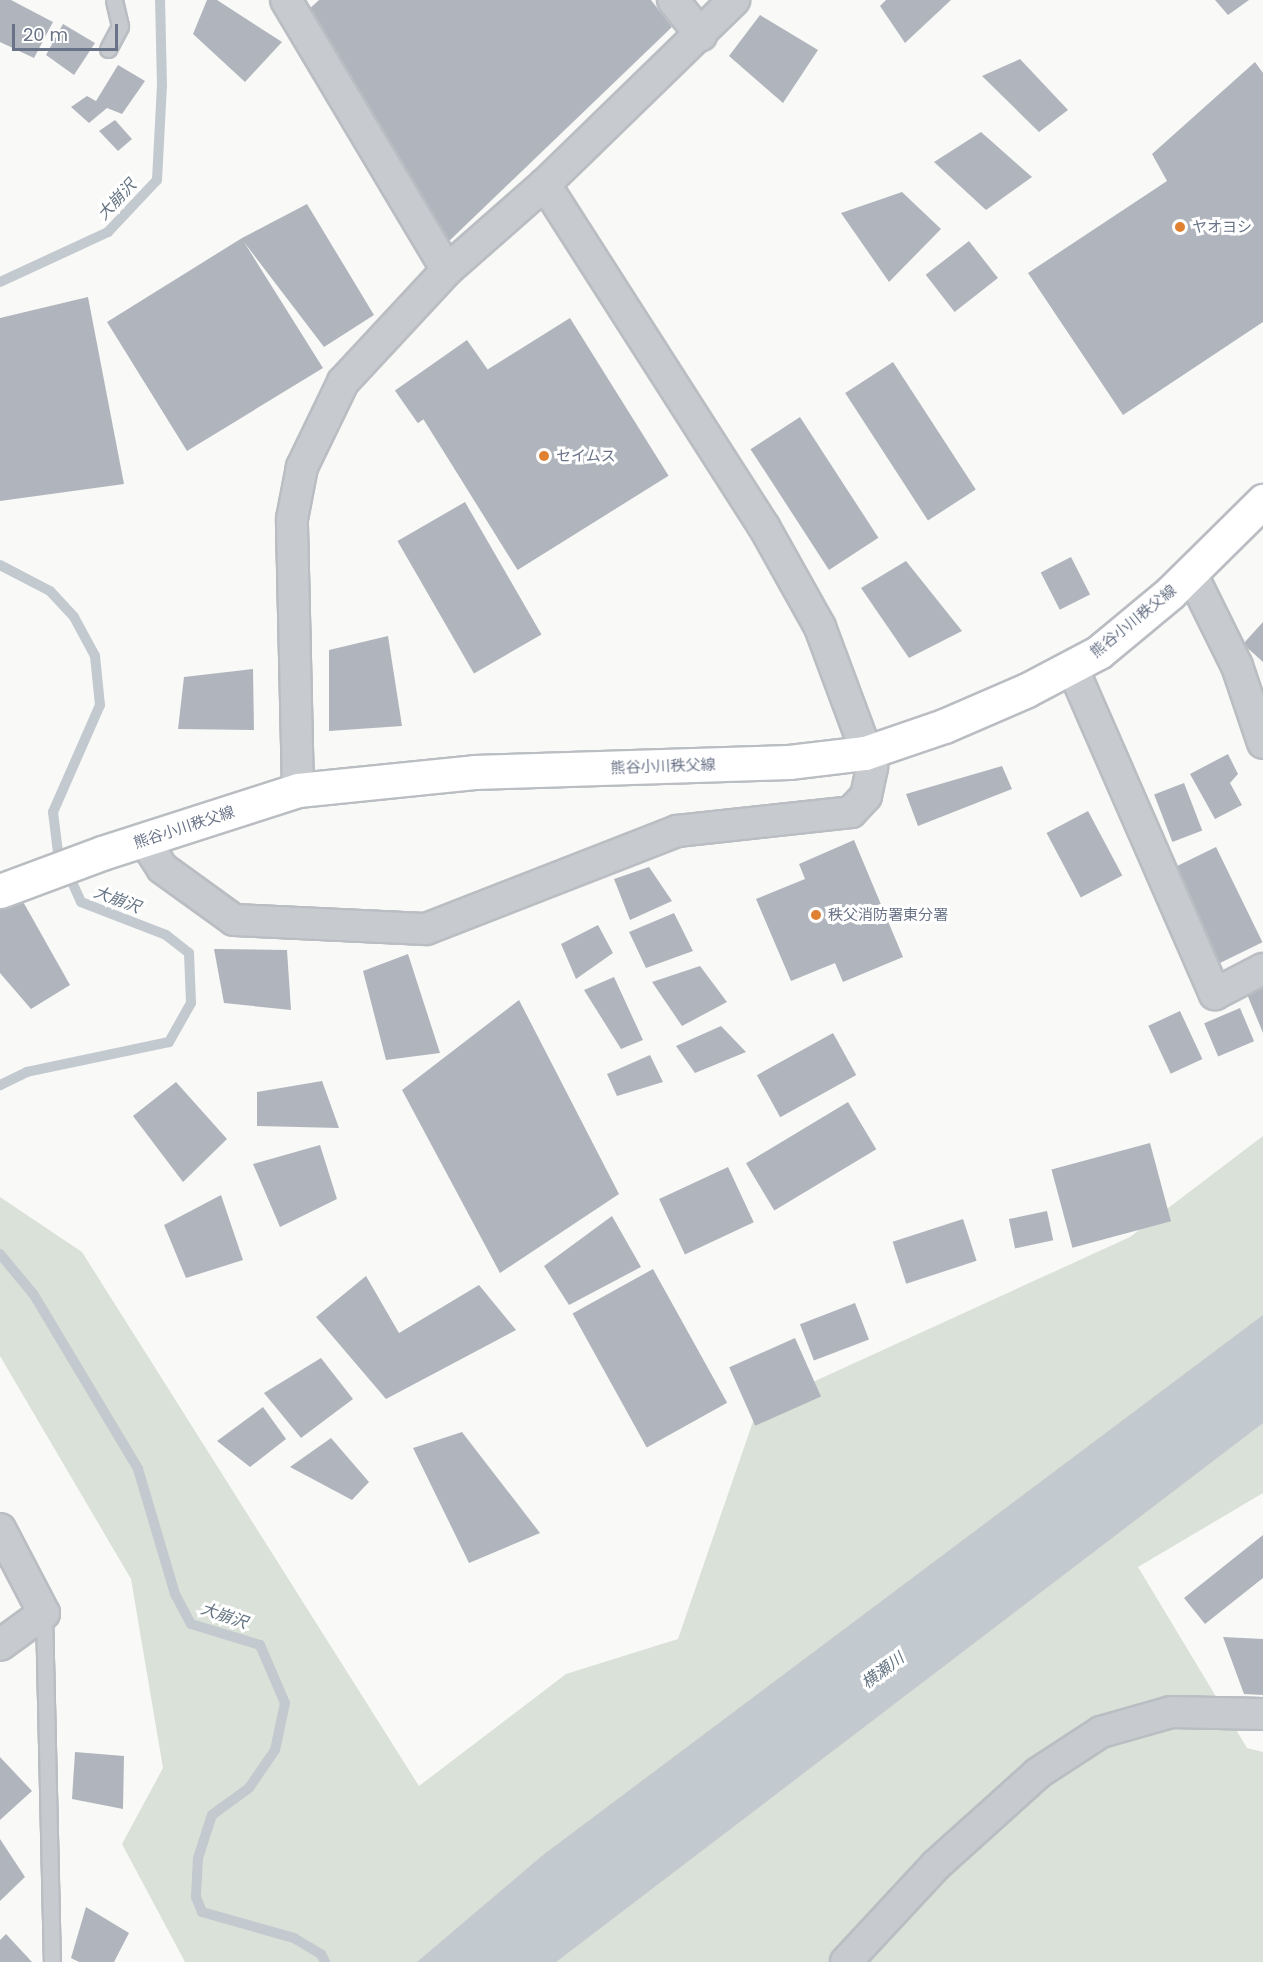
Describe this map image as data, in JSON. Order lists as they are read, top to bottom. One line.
{"streets":{"main road":["熊谷小川秩父線"]},"water":["大崩沢","横瀬川"],"places":["ヤオヨシ","セイムス","秩父消防署東分署"],"scale_bar":"20 m"}
